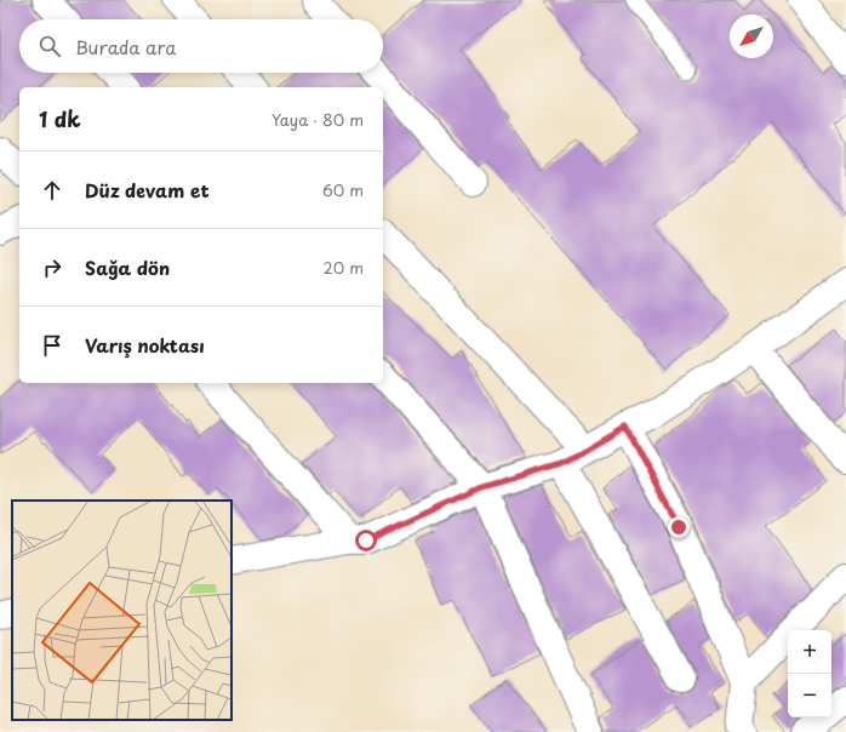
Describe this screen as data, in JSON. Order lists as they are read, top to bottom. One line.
{"north":"bottom left","page":{"search":"Burada ara","heading":["1 dk","Yaya · 80 m"],"list":[["Düz devam et","60 m"],["Sağa dön","20 m"],"Varış noktası"],"map_buttons":["+","−"]}}
